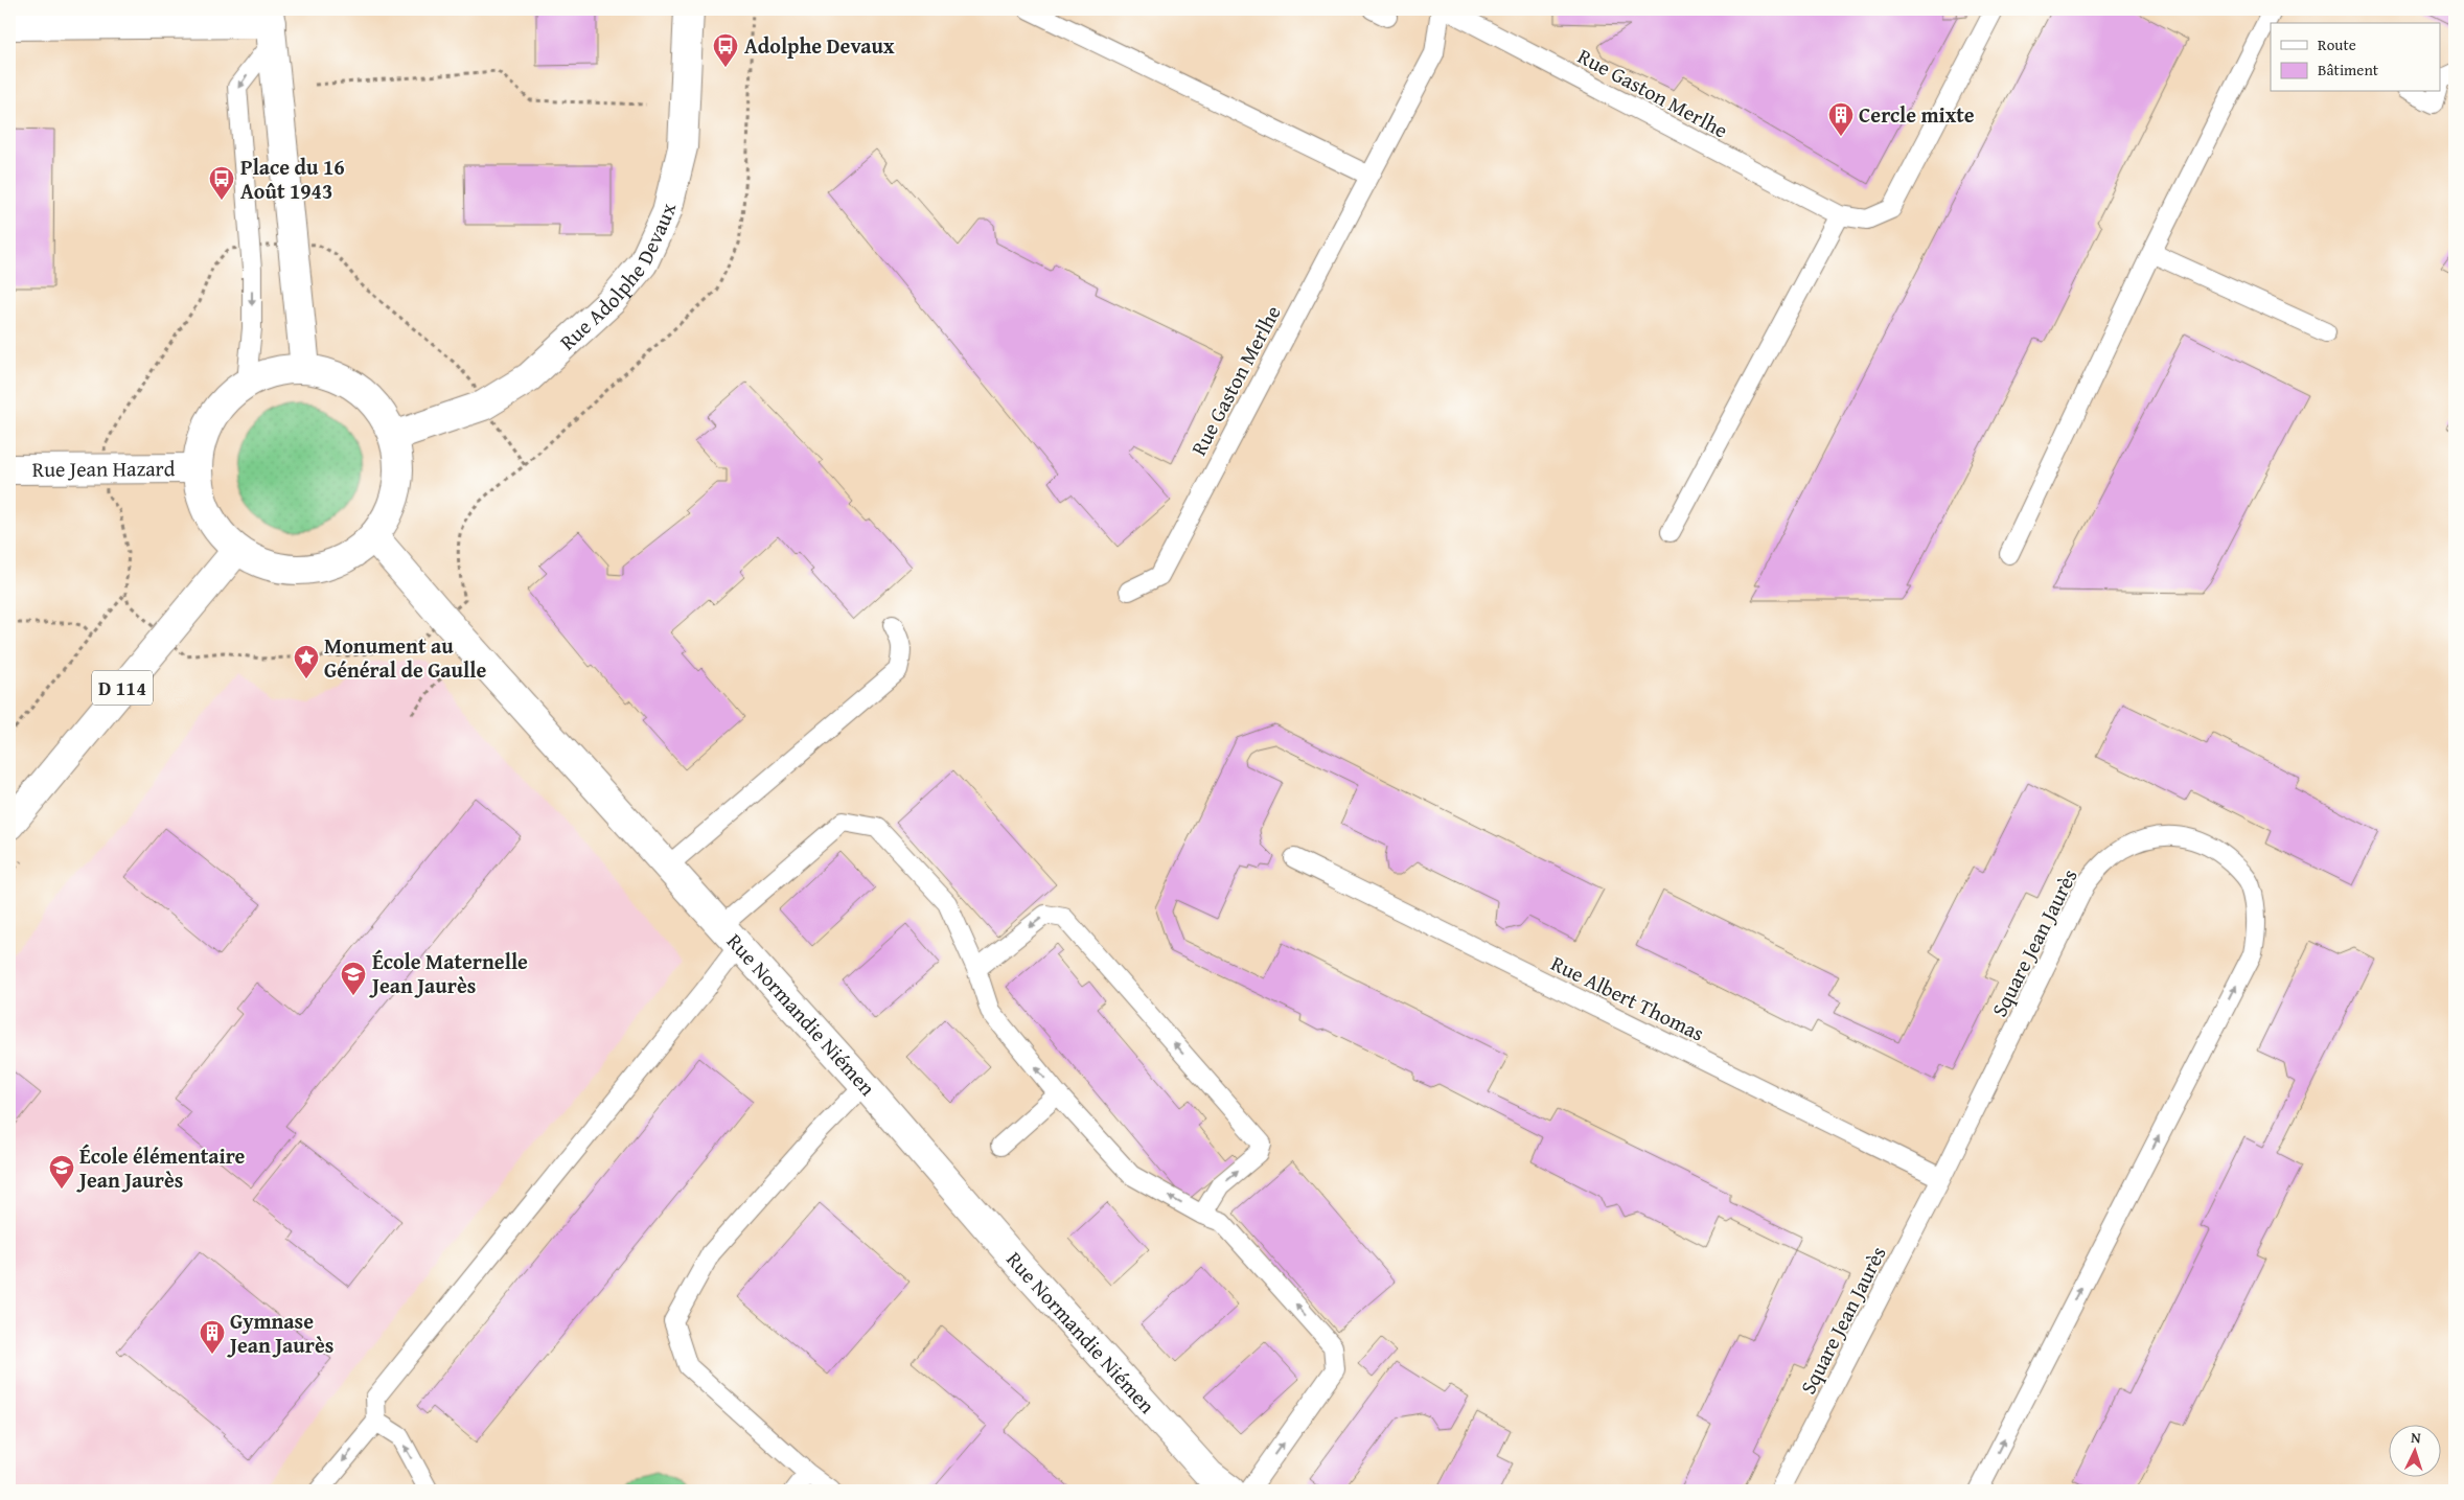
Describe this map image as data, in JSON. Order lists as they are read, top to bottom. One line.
{"streets":{"street":["Rue Adolphe Devaux","Rue Jean Hazard","D 114","Rue Normandie Niémen"],"lane":["Rue Gaston Merlhe","Square Jean Jaurès","Rue Albert Thomas"]},"crossings":[["Square Jean Jaurès","Rue Albert Thomas"]],"places":{"bus stop":["Adolphe Devaux","Place du 16 Août 1943"],"building":["Cercle mixte","Gymnase Jean Jaurès"],"place":["Monument au Général de Gaulle"],"school or university":["École Maternelle Jean Jaurès","École élémentaire Jean Jaurès"]},"legend":["Route","Bâtiment"],"north":"top"}
